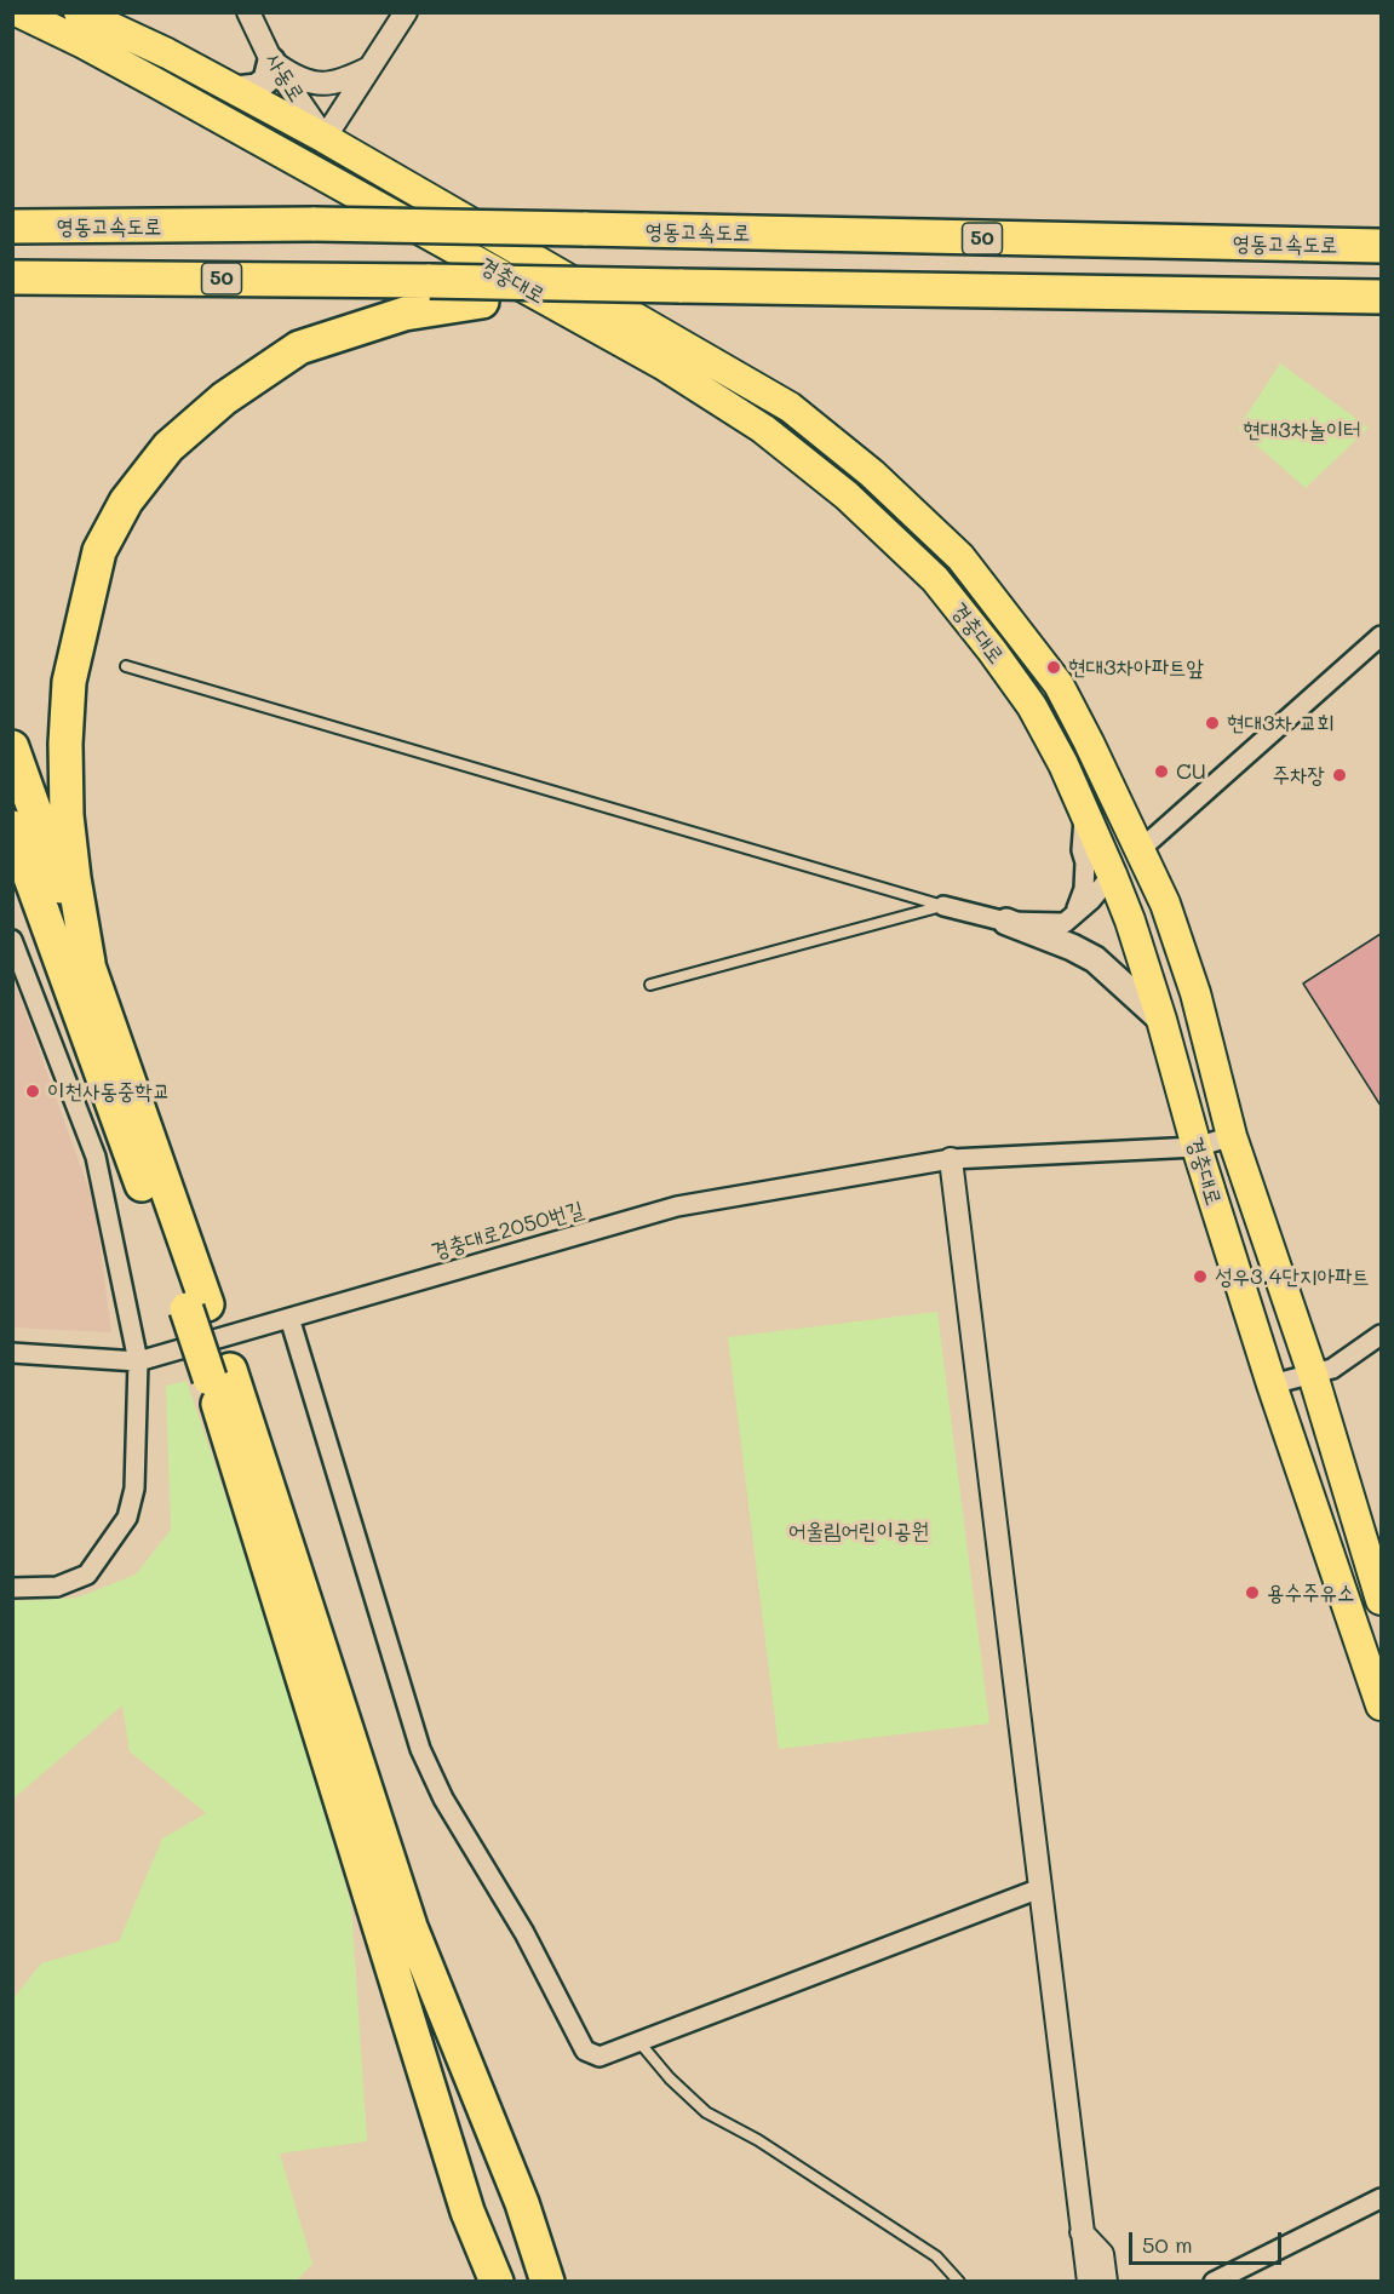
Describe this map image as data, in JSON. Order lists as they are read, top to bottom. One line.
{"streets":{"highway":["영동고속도로","50"],"main road":["경충대로"],"street":["사동로","경충대로2050번길"]},"crossings":[["사동로","경충대로"],["경충대로","경충대로2050번길"]],"parks":["현대3차놀이터","어울림어린이공원"],"places":["현대3차아파트앞","현대3차 교회","CU","주차장","이천사동중학교","성우3.4단지아파트","용수주유소"],"scale_bar":"50 m"}
